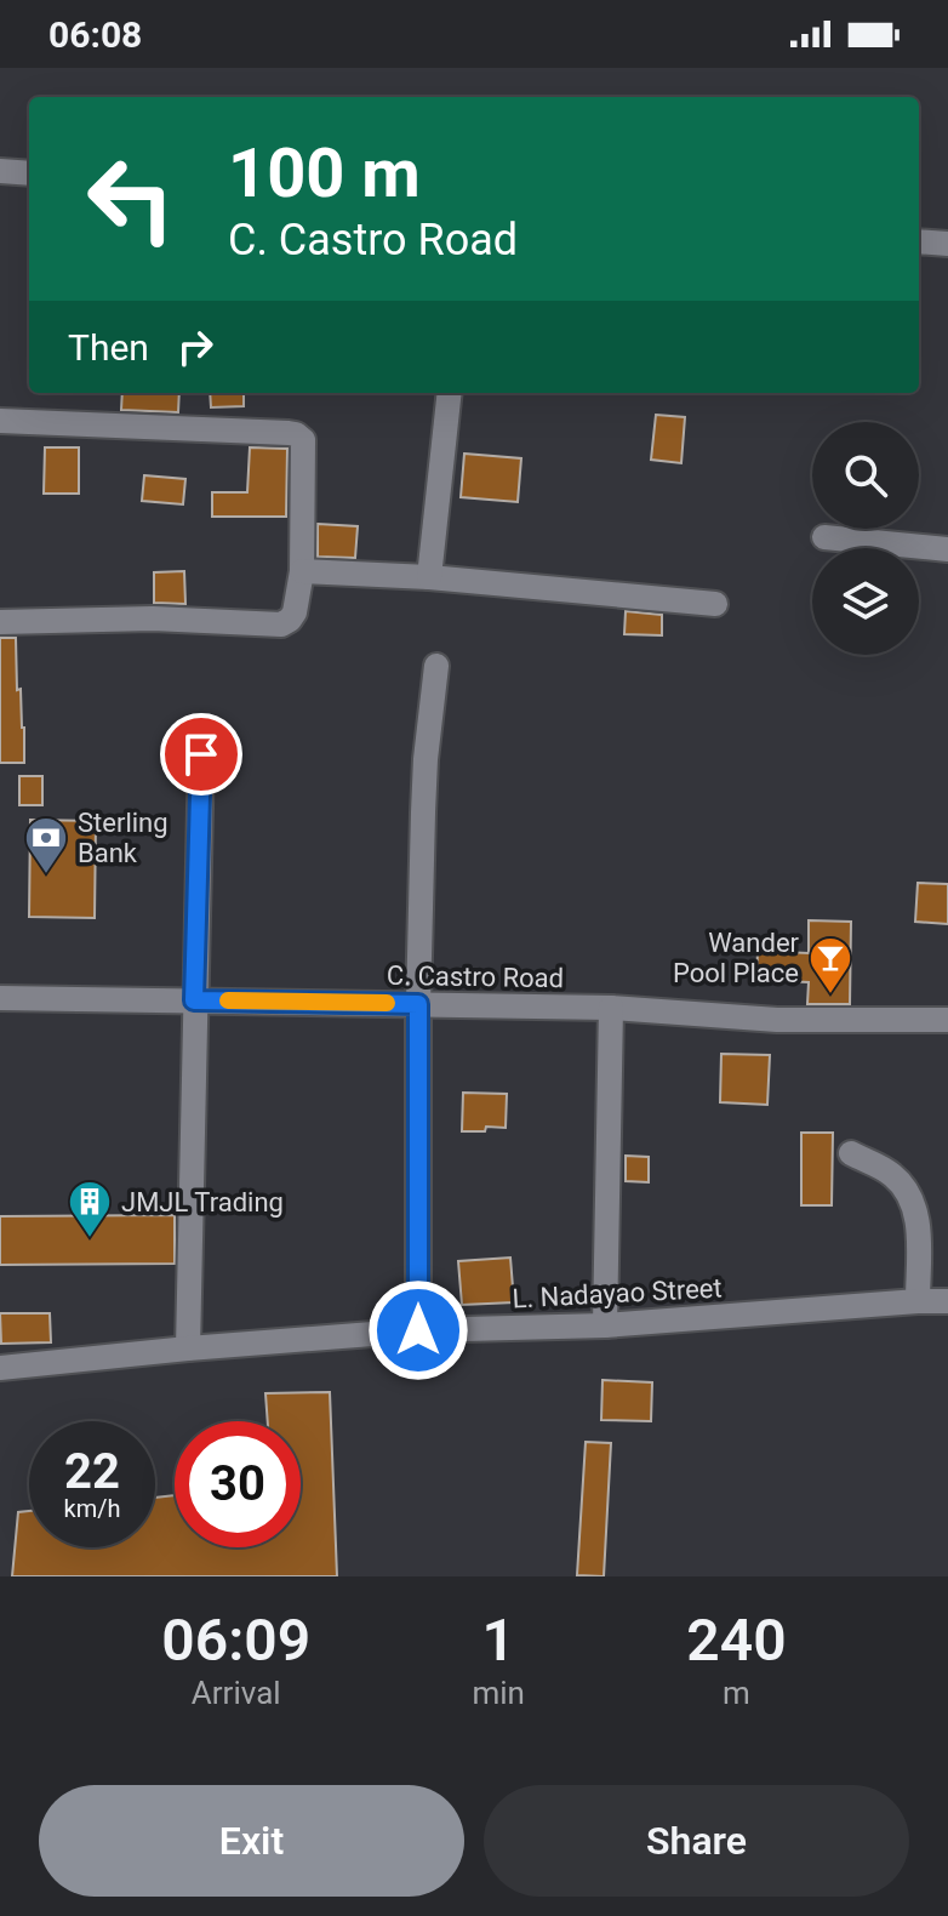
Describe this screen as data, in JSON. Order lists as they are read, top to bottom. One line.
{"streets":{"street":["C. Castro Road","L. Nadayao Street"]},"places":{"bank":["Sterling Bank"],"bar":["Wander Pool Place"],"building":["JMJL Trading"]},"page":{"status":"06:08","turn":["100 m","C. Castro Road"],"then":"Then","speed":"22 km/h","limit":"30","eta":["06:09","Arrival","1","min","240","m"],"buttons":["Exit","Share"]}}
